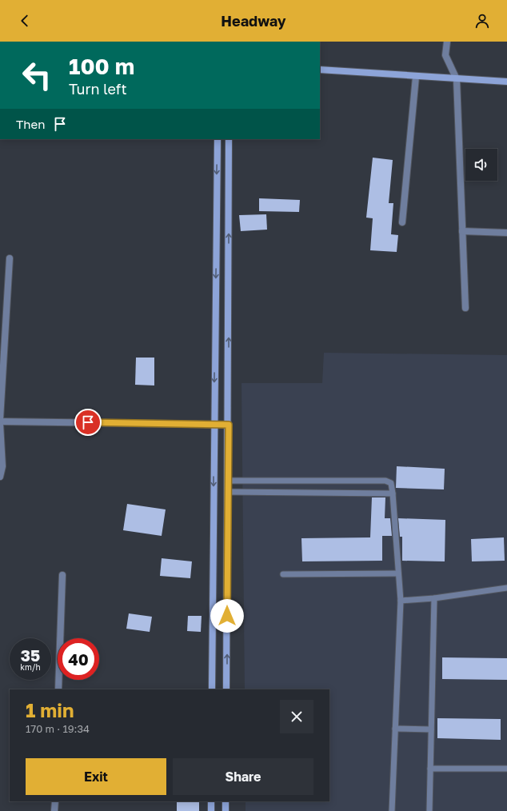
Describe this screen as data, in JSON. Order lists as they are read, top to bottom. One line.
{"page":{"header":"Headway","turn":["100 m","Turn left"],"then":"Then","speed":"35 km/h","limit":"40","heading":["1 min","170 m · 19:34"],"buttons":["Exit","Share"]}}
